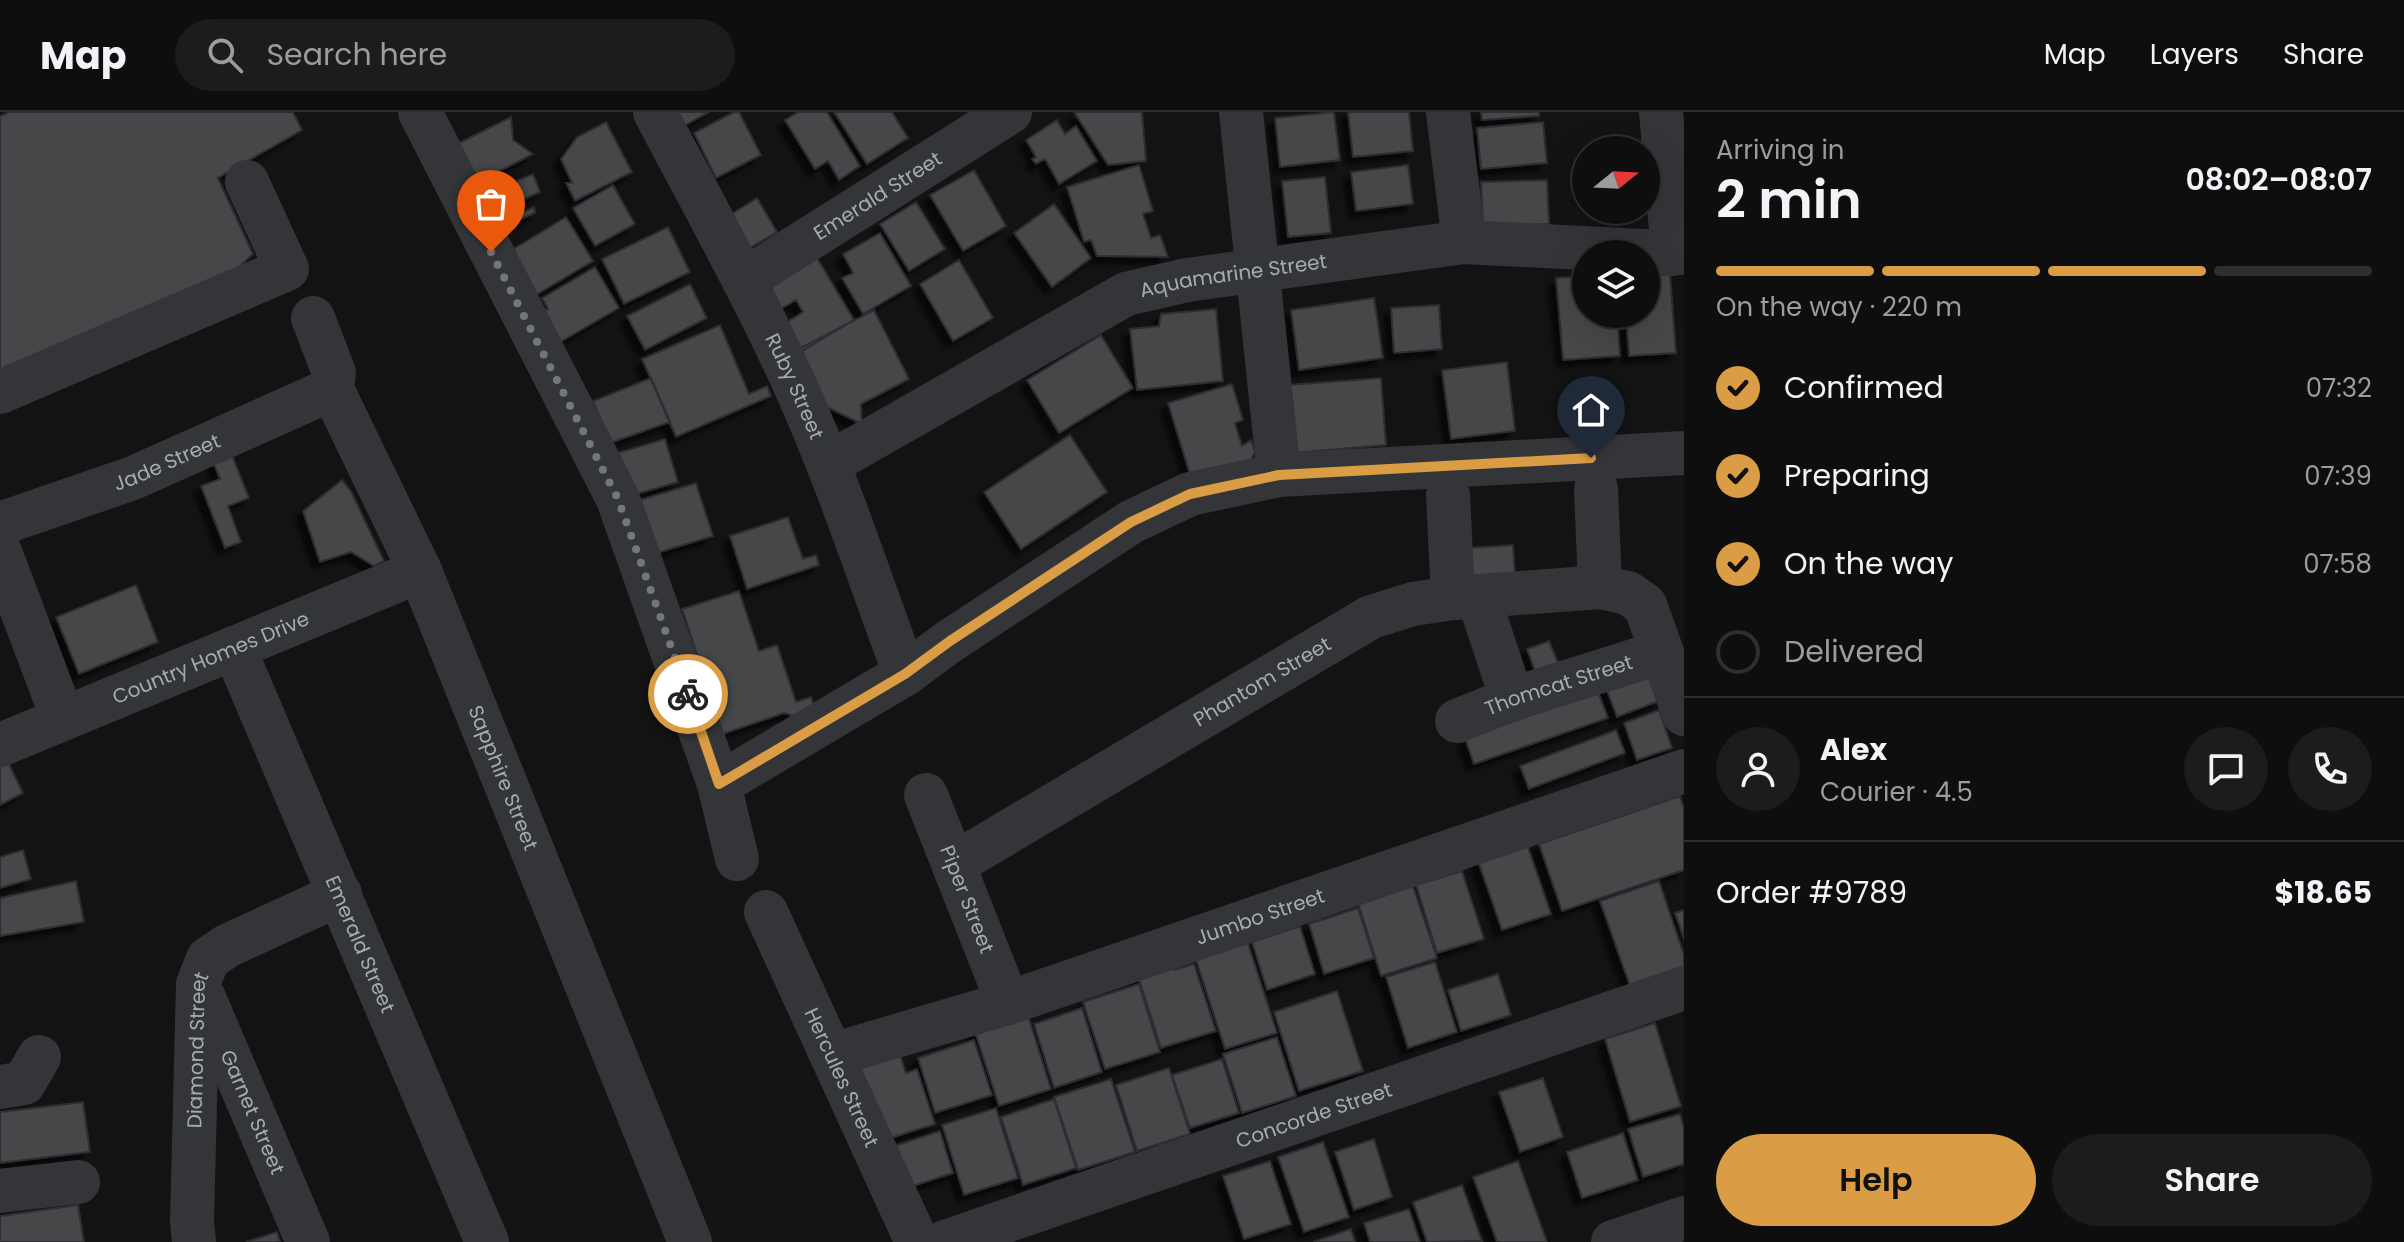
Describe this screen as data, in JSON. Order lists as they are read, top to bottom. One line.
{"streets":{"street":["Emerald Street","Aquamarine Street","Ruby Street","Jade Street","Country Homes Drive","Phantom Street","Thomcat Street","Sapphire Street","Piper Street","Jumbo Street","Diamond Street","Hercules Street","Garnet Street","Concorde Street"]},"crossings":[["Emerald Street","Ruby Street"],["Emerald Street","Country Homes Drive"],["Emerald Street","Diamond Street"],["Aquamarine Street","Ruby Street"],["Jade Street","Sapphire Street"],["Country Homes Drive","Sapphire Street"],["Phantom Street","Piper Street"],["Piper Street","Jumbo Street"],["Jumbo Street","Hercules Street"],["Diamond Street","Garnet Street"]],"north":"right","page":{"header":"Map","search":"Search here","nav":["Map","Layers","Share"],"heading":["2 min","Arriving in","08:02–08:07"],"panel":["Alex","Courier · 4.5","Order #9789","$18.65"],"bar":"On the way · 220 m","list":[["Confirmed","07:32"],["Preparing","07:39"],["On the way","07:58"],"Delivered"],"buttons":["Help","Share"]}}
